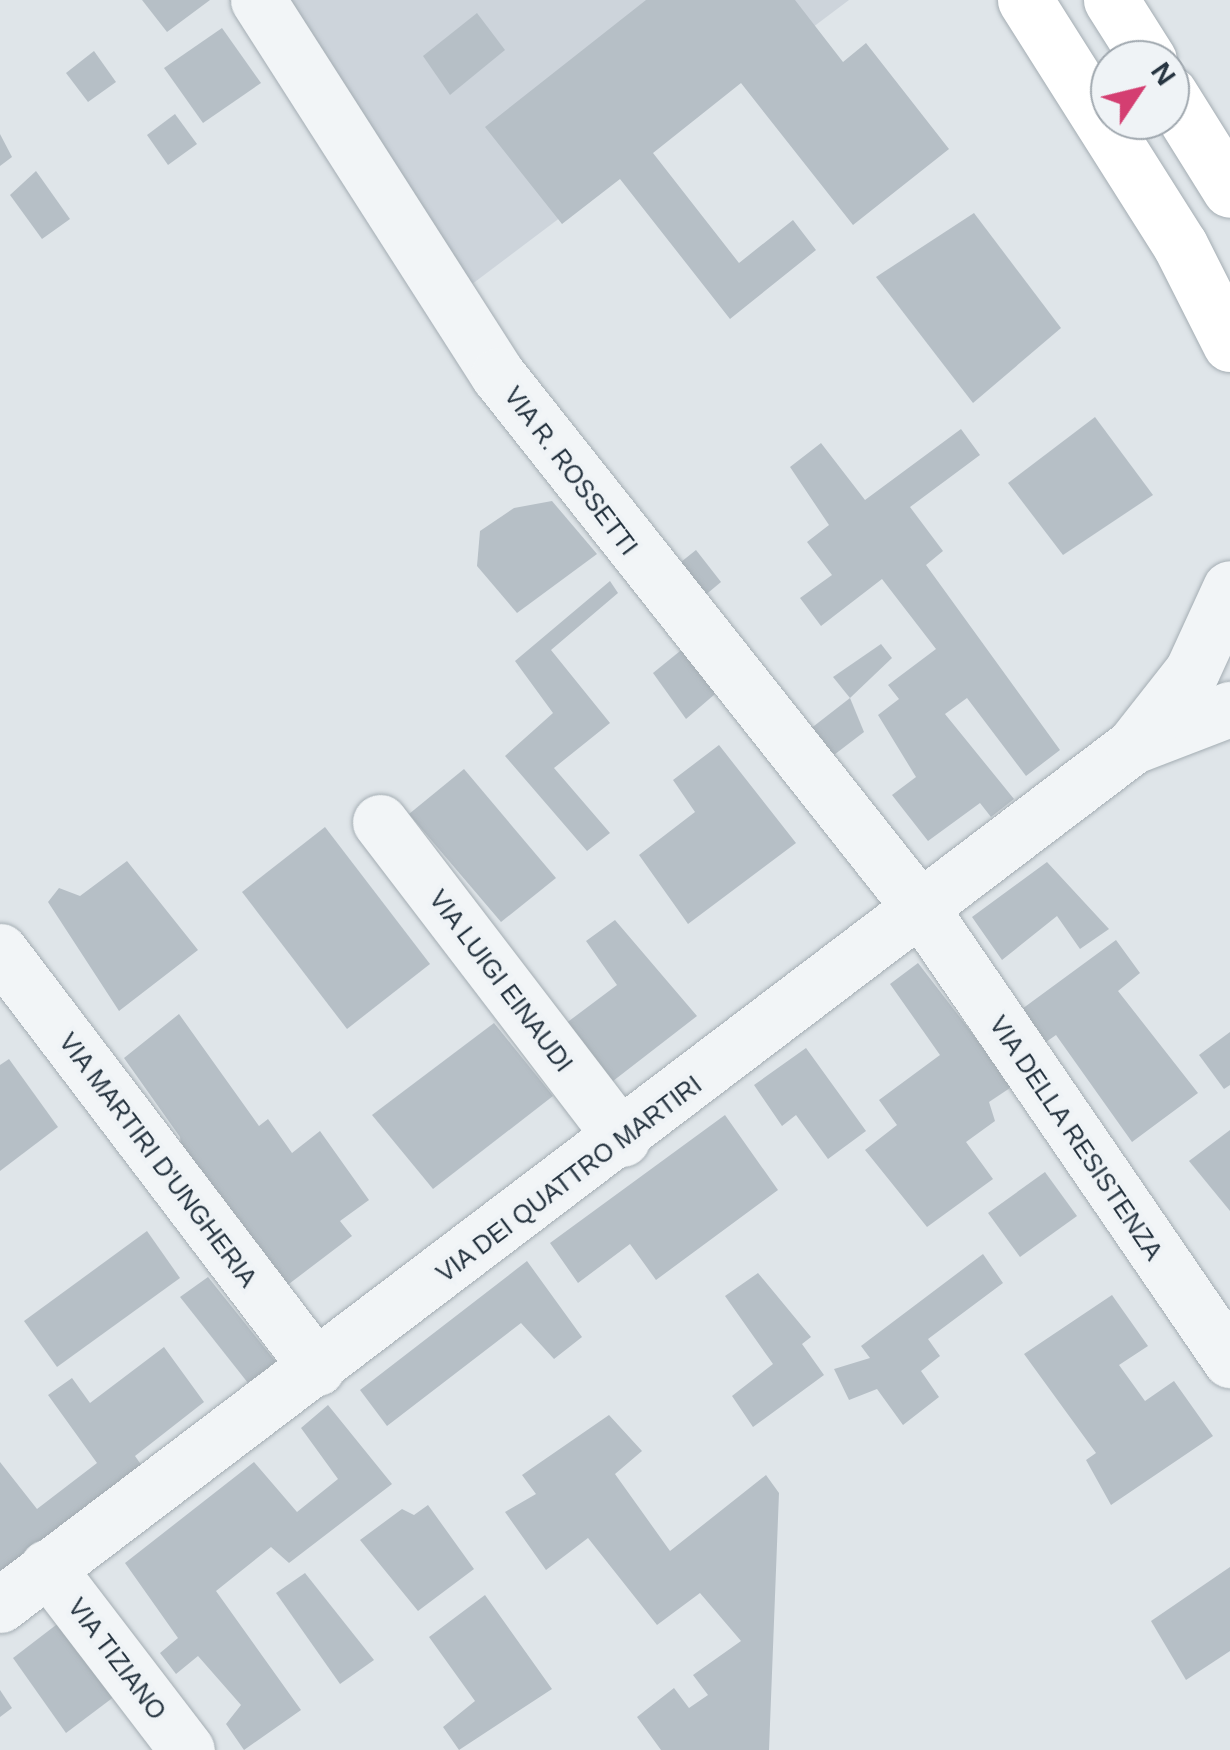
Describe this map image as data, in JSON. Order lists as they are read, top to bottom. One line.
{"streets":{"street":["VIA R. ROSSETTI","VIA LUIGI EINAUDI","VIA DELLA RESISTENZA","VIA MARTIRI D'UNGHERIA","VIA DEI QUATTRO MARTIRI","VIA TIZIANO"]},"crossings":[["VIA R. ROSSETTI","VIA DELLA RESISTENZA"],["VIA R. ROSSETTI","VIA DEI QUATTRO MARTIRI"],["VIA LUIGI EINAUDI","VIA DEI QUATTRO MARTIRI"],["VIA DELLA RESISTENZA","VIA DEI QUATTRO MARTIRI"],["VIA MARTIRI D'UNGHERIA","VIA DEI QUATTRO MARTIRI"],["VIA DEI QUATTRO MARTIRI","VIA TIZIANO"]],"north":"top right"}
